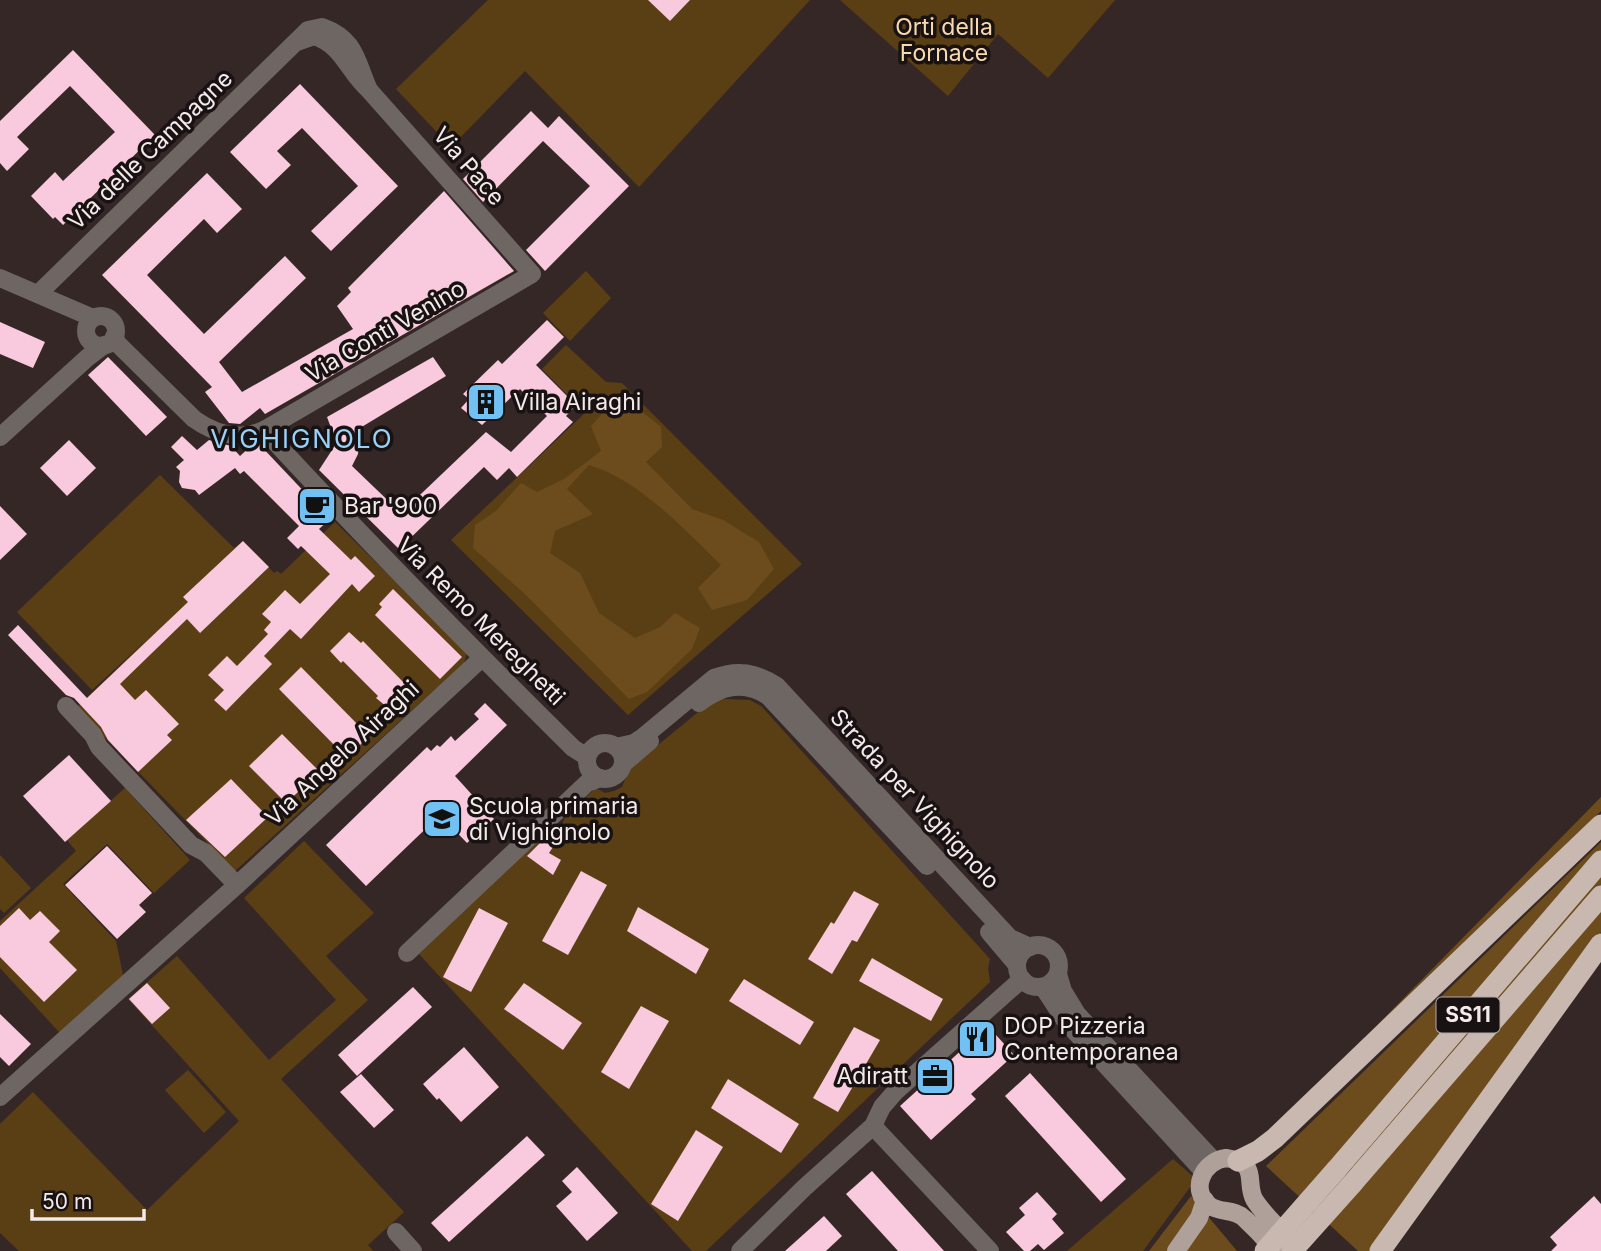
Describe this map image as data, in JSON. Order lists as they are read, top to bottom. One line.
{"streets":{"highway":["SS11"],"street":["Via delle Campagne","Via Pace","Via Conti Venino","Via Remo Mereghetti","Via Angelo Airaghi","Strada per Vighignolo"]},"crossings":[["Via delle Campagne","Via Pace"],["Via Pace","Via Conti Venino"],["Via Conti Venino","Via Remo Mereghetti"],["Via Remo Mereghetti","Via Angelo Airaghi"]],"districts":["VIGHIGNOLO"],"parks":["Orti della Fornace"],"places":{"building":["Villa Airaghi"],"cafe":["Bar '900"],"school or university":["Scuola primaria di Vighignolo"],"restaurant":["DOP Pizzeria Contemporanea"],"office":["Adiratt"]},"scale_bar":"50 m"}
